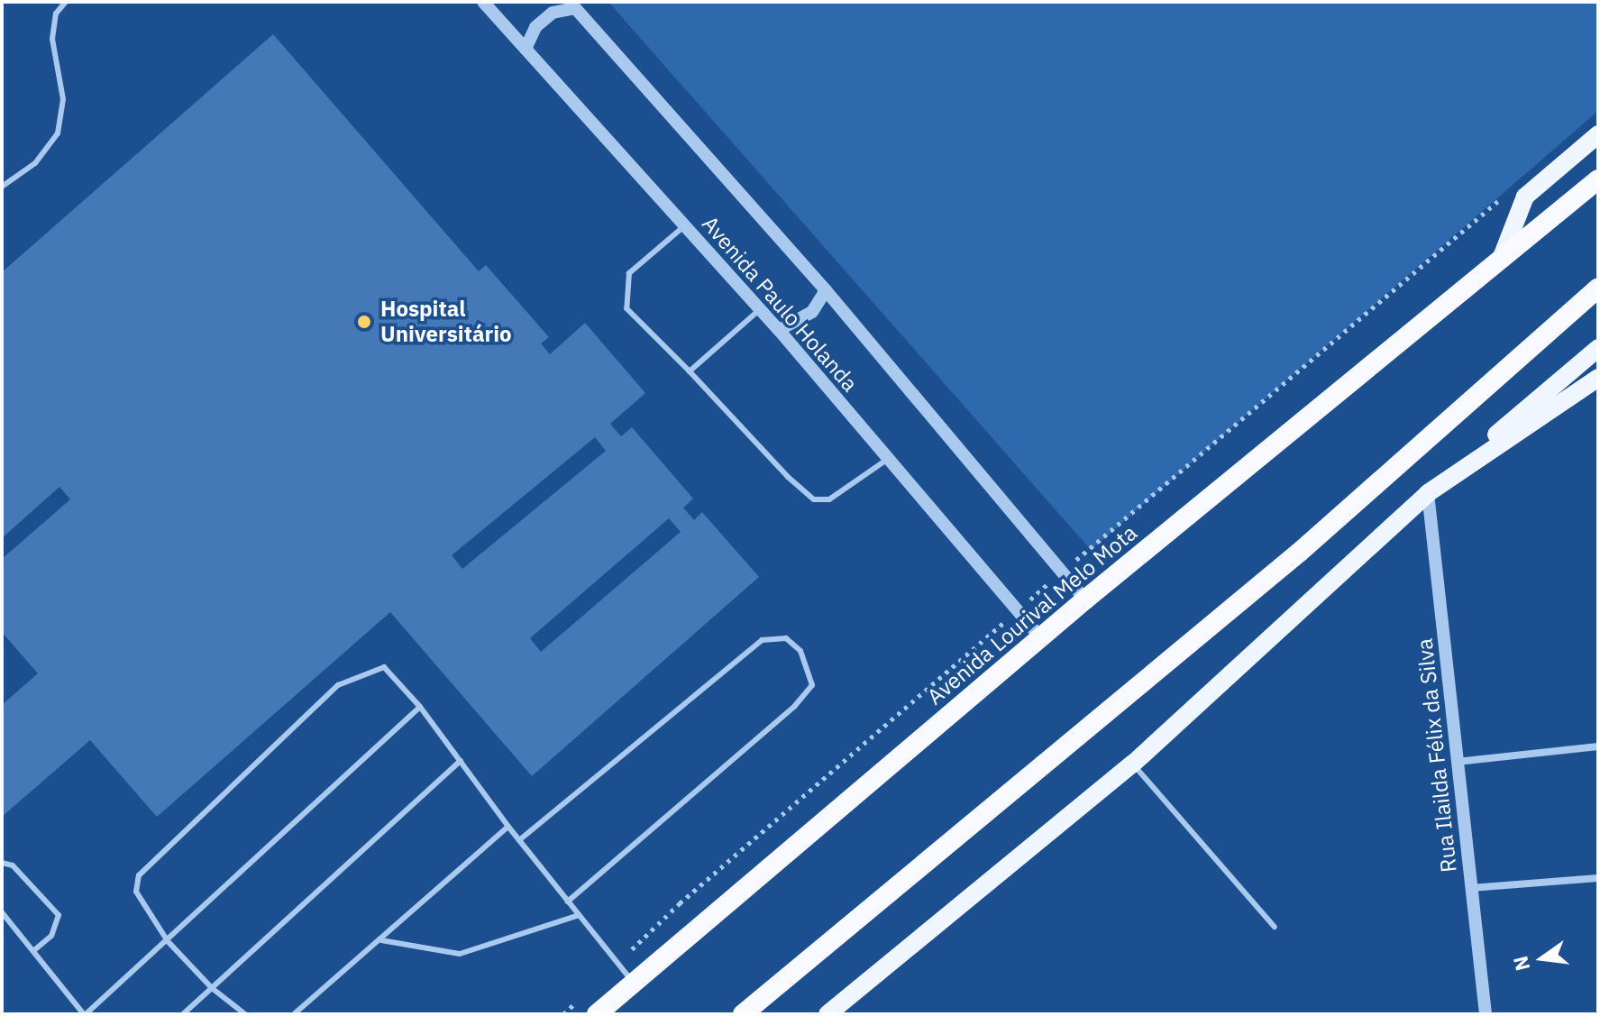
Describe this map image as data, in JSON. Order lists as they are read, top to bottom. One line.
{"streets":{"highway":["Avenida Lourival Melo Mota"],"street":["Avenida Paulo Holanda","Rua Ilailda Félix da Silva"]},"crossings":[["Avenida Paulo Holanda","Avenida Lourival Melo Mota"]],"places":["Hospital Universitário"],"north":"left"}
